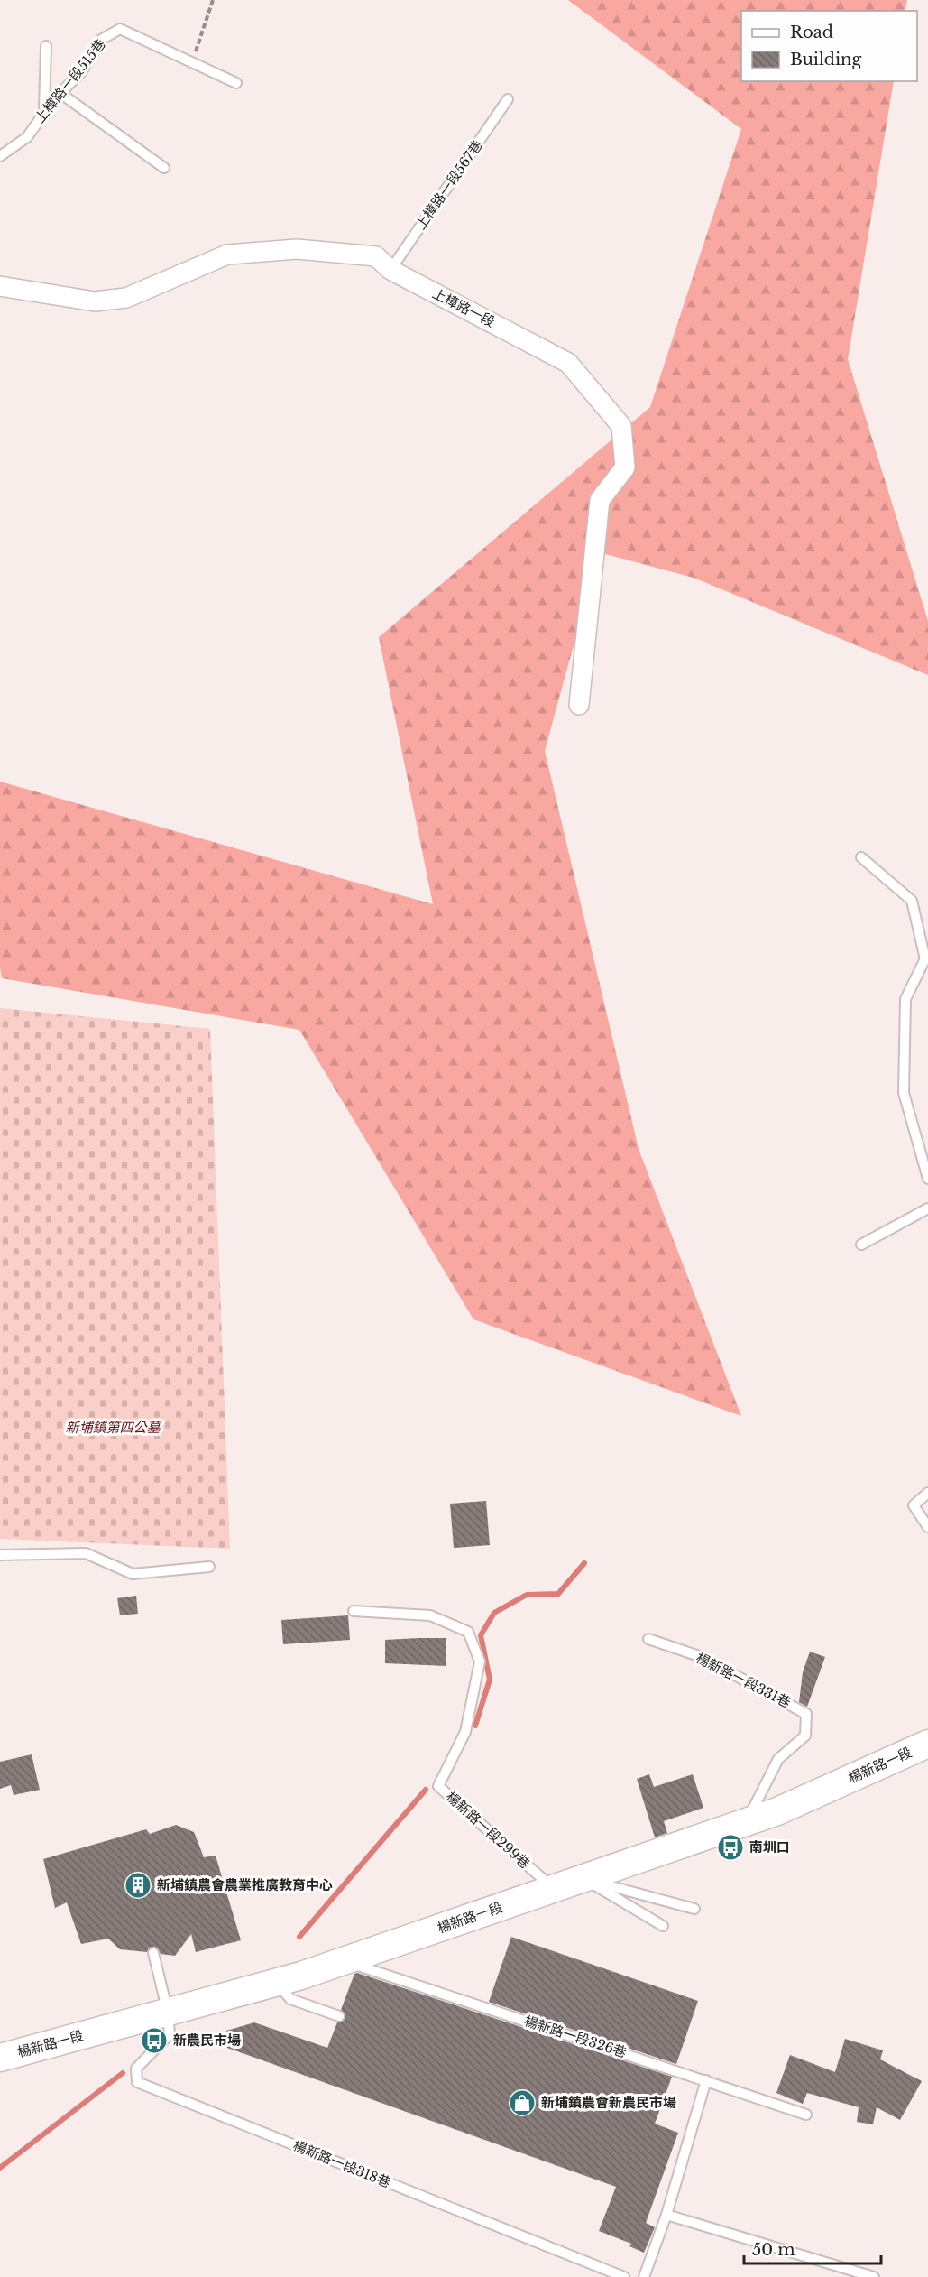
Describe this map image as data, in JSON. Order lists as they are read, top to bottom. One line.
{"streets":{"main road":["楊新路一段"],"street":["上樟路一段"],"lane":["上樟路一段515巷","上樟路一段567巷","楊新路一段331巷","楊新路一段299巷","楊新路一段326巷","楊新路一段318巷"]},"crossings":[["上樟路一段567巷","上樟路一段"],["楊新路一段331巷","楊新路一段"],["楊新路一段","楊新路一段299巷"],["楊新路一段","楊新路一段326巷"],["楊新路一段","楊新路一段318巷"]],"parks":["新埔鎮第四公墓"],"places":{"bus stop":["南圳口","新農民市場"],"building":["新埔鎮農會農業推廣教育中心"],"shop":["新埔鎮農會新農民市場"]},"legend":["Road","Building"],"scale_bar":"50 m"}
